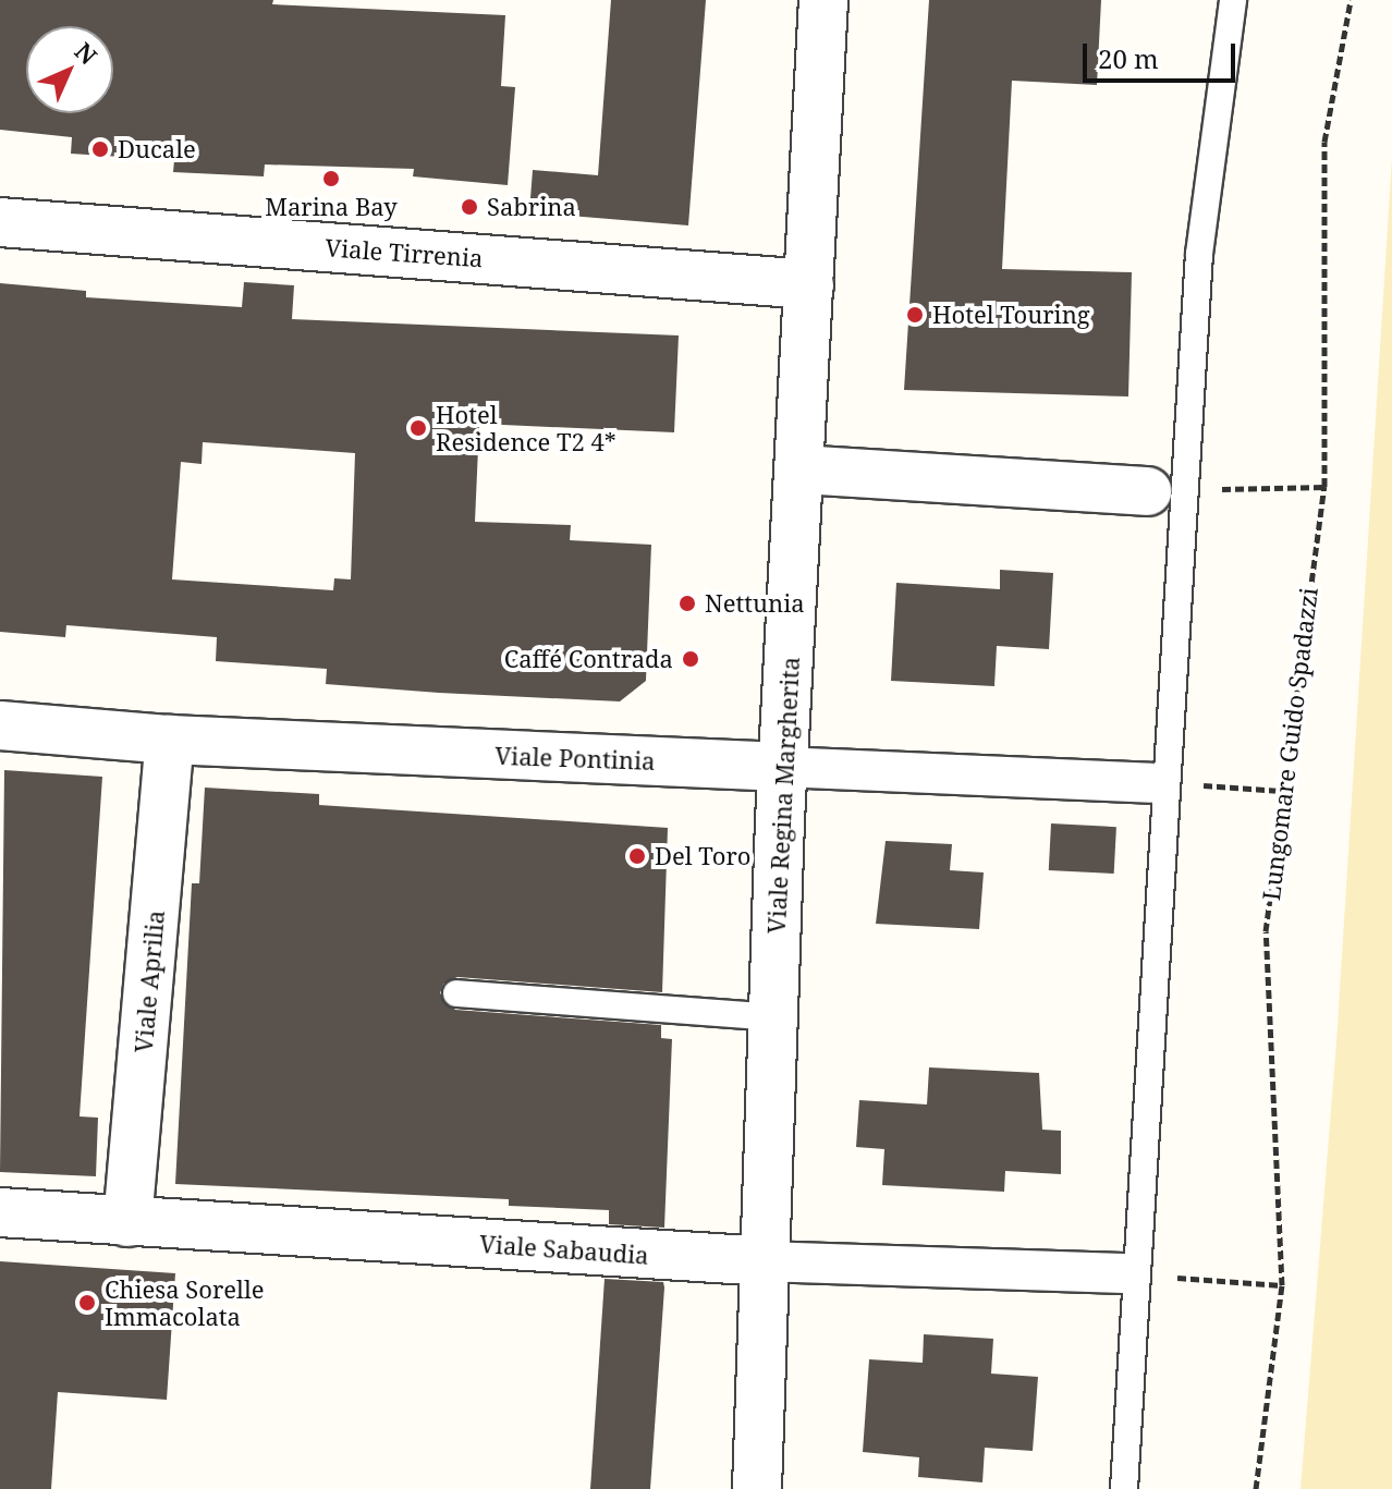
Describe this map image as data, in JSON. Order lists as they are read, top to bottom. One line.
{"streets":{"street":["Viale Tirrenia","Viale Pontinia","Viale Regina Margherita","Viale Aprilia","Viale Sabaudia"],"path":["Lungomare Guido Spadazzi"]},"crossings":[["Viale Tirrenia","Viale Regina Margherita"],["Viale Pontinia","Viale Regina Margherita"],["Viale Pontinia","Viale Aprilia"],["Viale Regina Margherita","Viale Sabaudia"],["Viale Aprilia","Viale Sabaudia"]],"places":["Ducale","Marina Bay","Sabrina","Hotel Touring","Hotel Residence T2 4*","Nettunia","Caffé Contrada","Del Toro","Chiesa Sorelle Immacolata"],"scale_bar":"20 m","north":"top right"}
